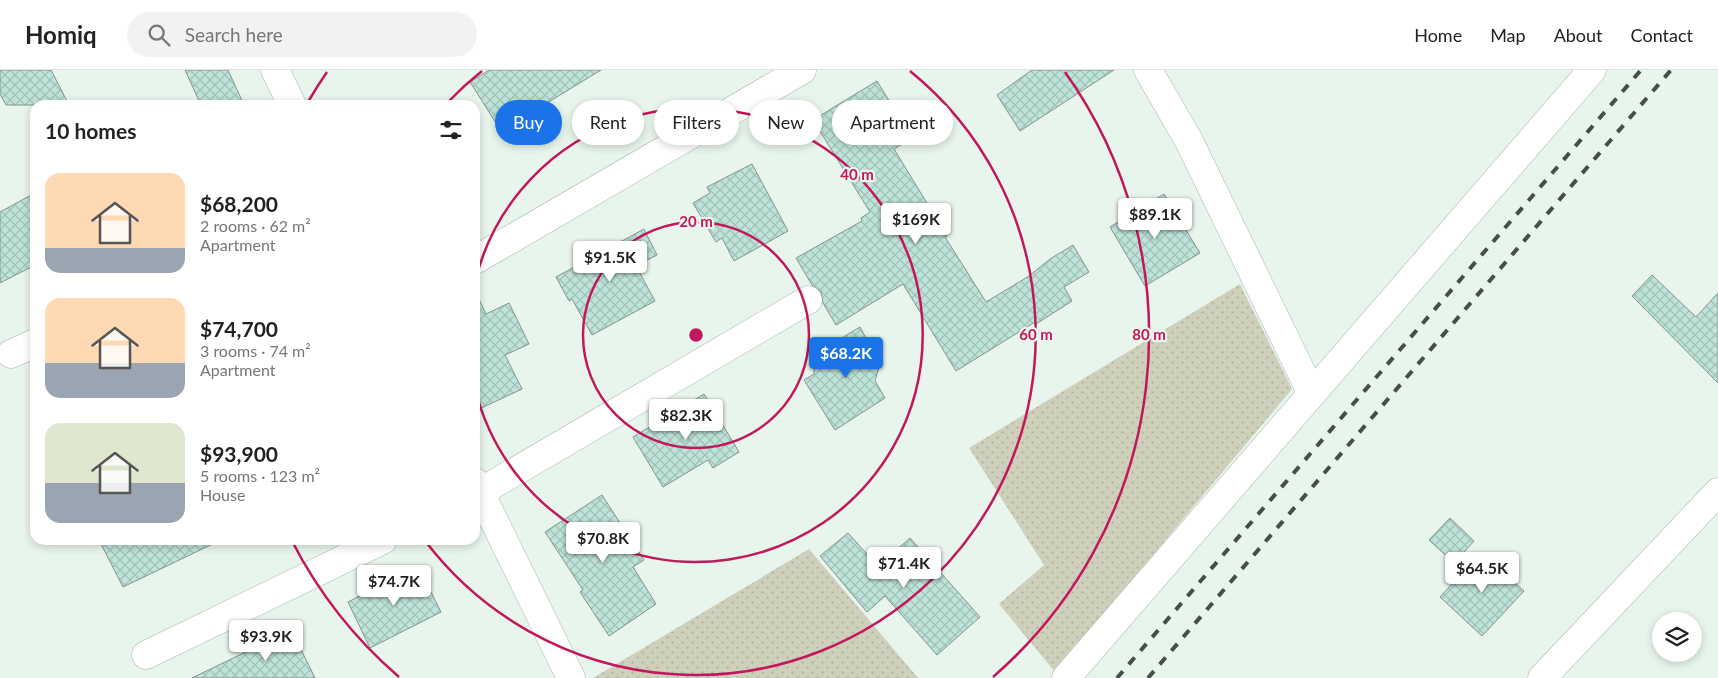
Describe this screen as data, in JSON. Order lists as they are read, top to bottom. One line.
{"page":{"header":"Homiq","search":"Search here","nav":["Home","Map","About","Contact"],"chip":["Buy","Rent","Filters","New","Apartment"],"heading":"10 homes","list":[{"name":"$68,200","note":"2 rooms · 62 m² · Apartment"},{"name":"$74,700","note":"3 rooms · 74 m² · Apartment"},{"name":"$93,900","note":"5 rooms · 123 m² · House"}],"price":["$89.1K","$169K","$91.5K","$68.2K","$82.3K","$70.8K","$71.4K","$64.5K","$74.7K","$93.9K"]},"rings":["40 m","20 m","60 m","80 m"]}
